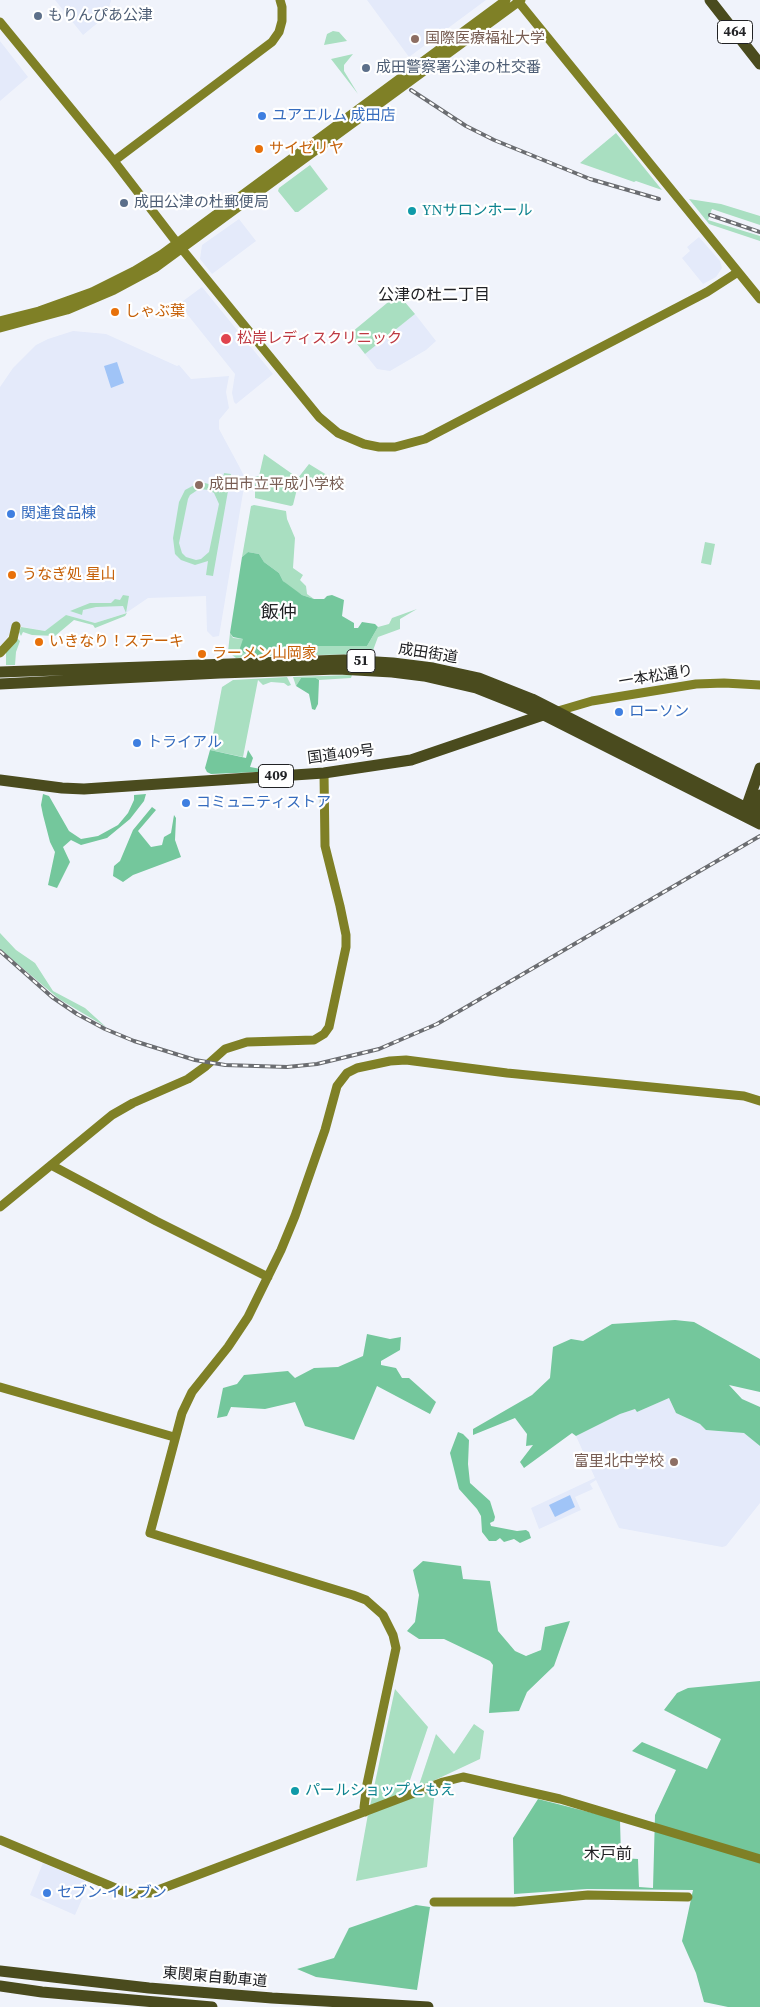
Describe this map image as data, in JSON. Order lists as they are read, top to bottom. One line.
{"streets":{"highway":["464","成田街道","51","国道409号","409","東関東自動車道"],"street":["一本松通り"]},"crossings":[["成田街道","一本松通り"],["成田街道","国道409号"],["一本松通り","国道409号"]],"districts":["公津の杜二丁目","飯仲","木戸前"],"places":["もりんぴあ公津","国際医療福祉大学","成田警察署公津の杜交番","ユアエルム 成田店","サイゼリヤ","成田公津の杜郵便局","YNサロンホール","しゃぶ葉","松岸レディスクリニック","成田市立平成小学校","関連食品棟","うなぎ処 星山","いきなり！ステーキ","ラーメン山岡家","ローソン","トライアル","コミュニティストア","富里北中学校","パールショップともえ","セブン-イレブン"]}
